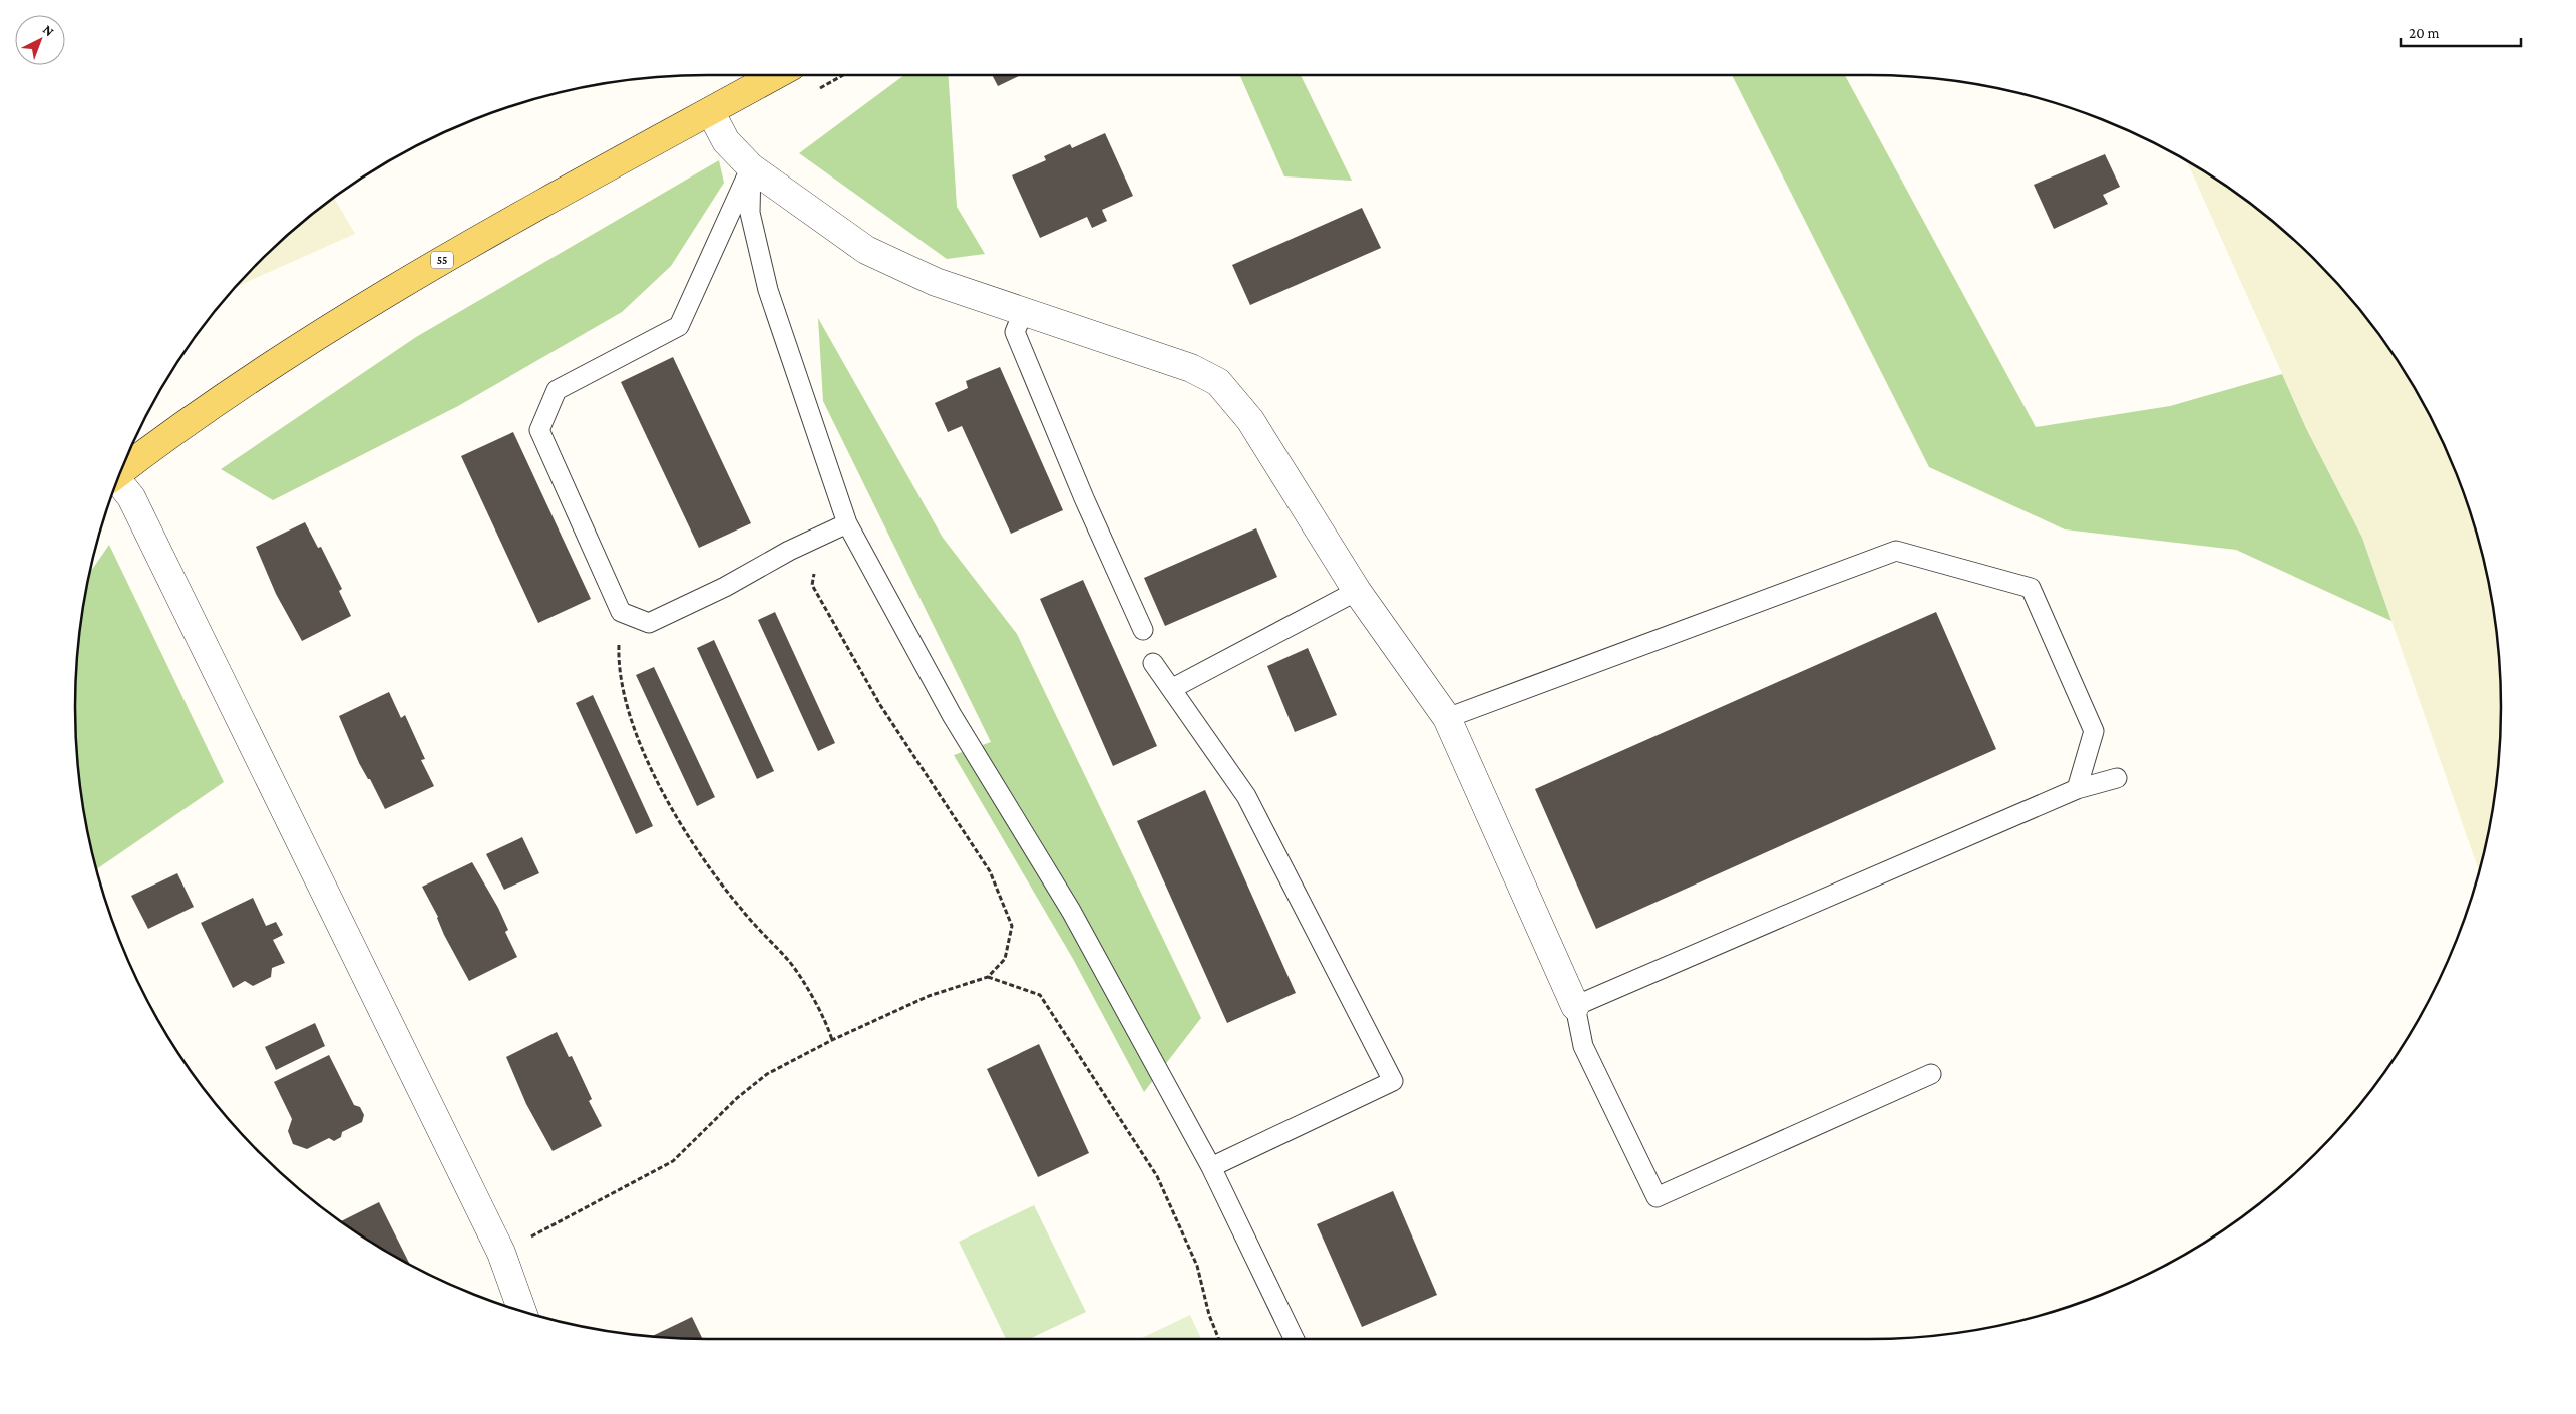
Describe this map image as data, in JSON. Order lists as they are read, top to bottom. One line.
{"streets":{"main road":["55"]},"scale_bar":"20 m","north":"top right"}
